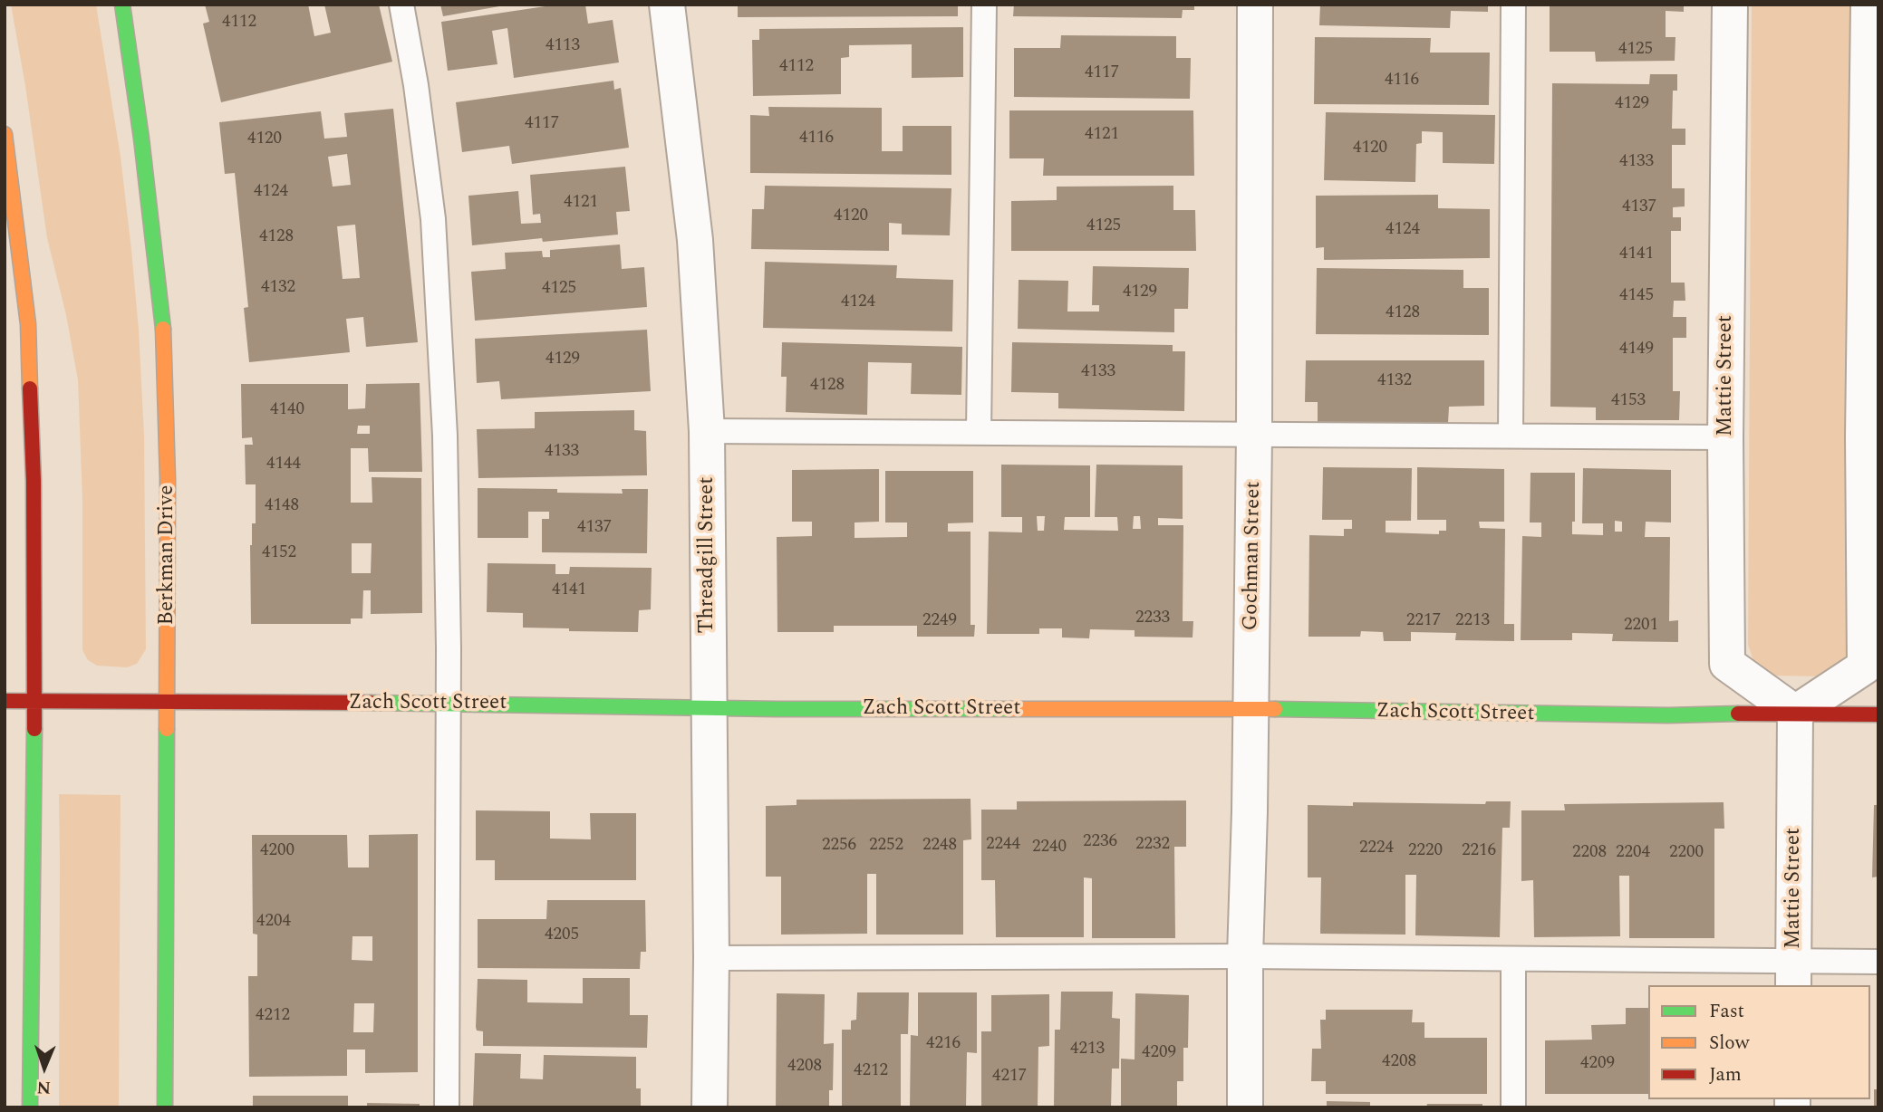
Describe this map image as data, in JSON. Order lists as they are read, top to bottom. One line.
{"streets":{"street":["Mattie Street","Berkman Drive","Threadgill Street","Gochman Street","Zach Scott Street"]},"crossings":[["Mattie Street","Zach Scott Street"],["Berkman Drive","Zach Scott Street"],["Threadgill Street","Zach Scott Street"],["Gochman Street","Zach Scott Street"]],"house_numbers":["4112","4113","4125","4112","4117","4116","4129","4117","4121","4116","4120","4120","4133","4124","4121","4137","4120","4125","4124","4128","4141","4132","4125","4129","4145","4124","4128","4149","4129","4133","4132","4128","4153","4140","4133","4144","4148","4137","4152","4141","2233","2249","2217","2213","2201","2236","2244","2232","2256","2252","2248","2240","2224","4200","2220","2216","2208","2204","2200","4204","4205","4212","4216","4213","4209","4208","4209","4208","4212","4217"],"legend":["Fast","Slow","Jam"],"north":"bottom"}
